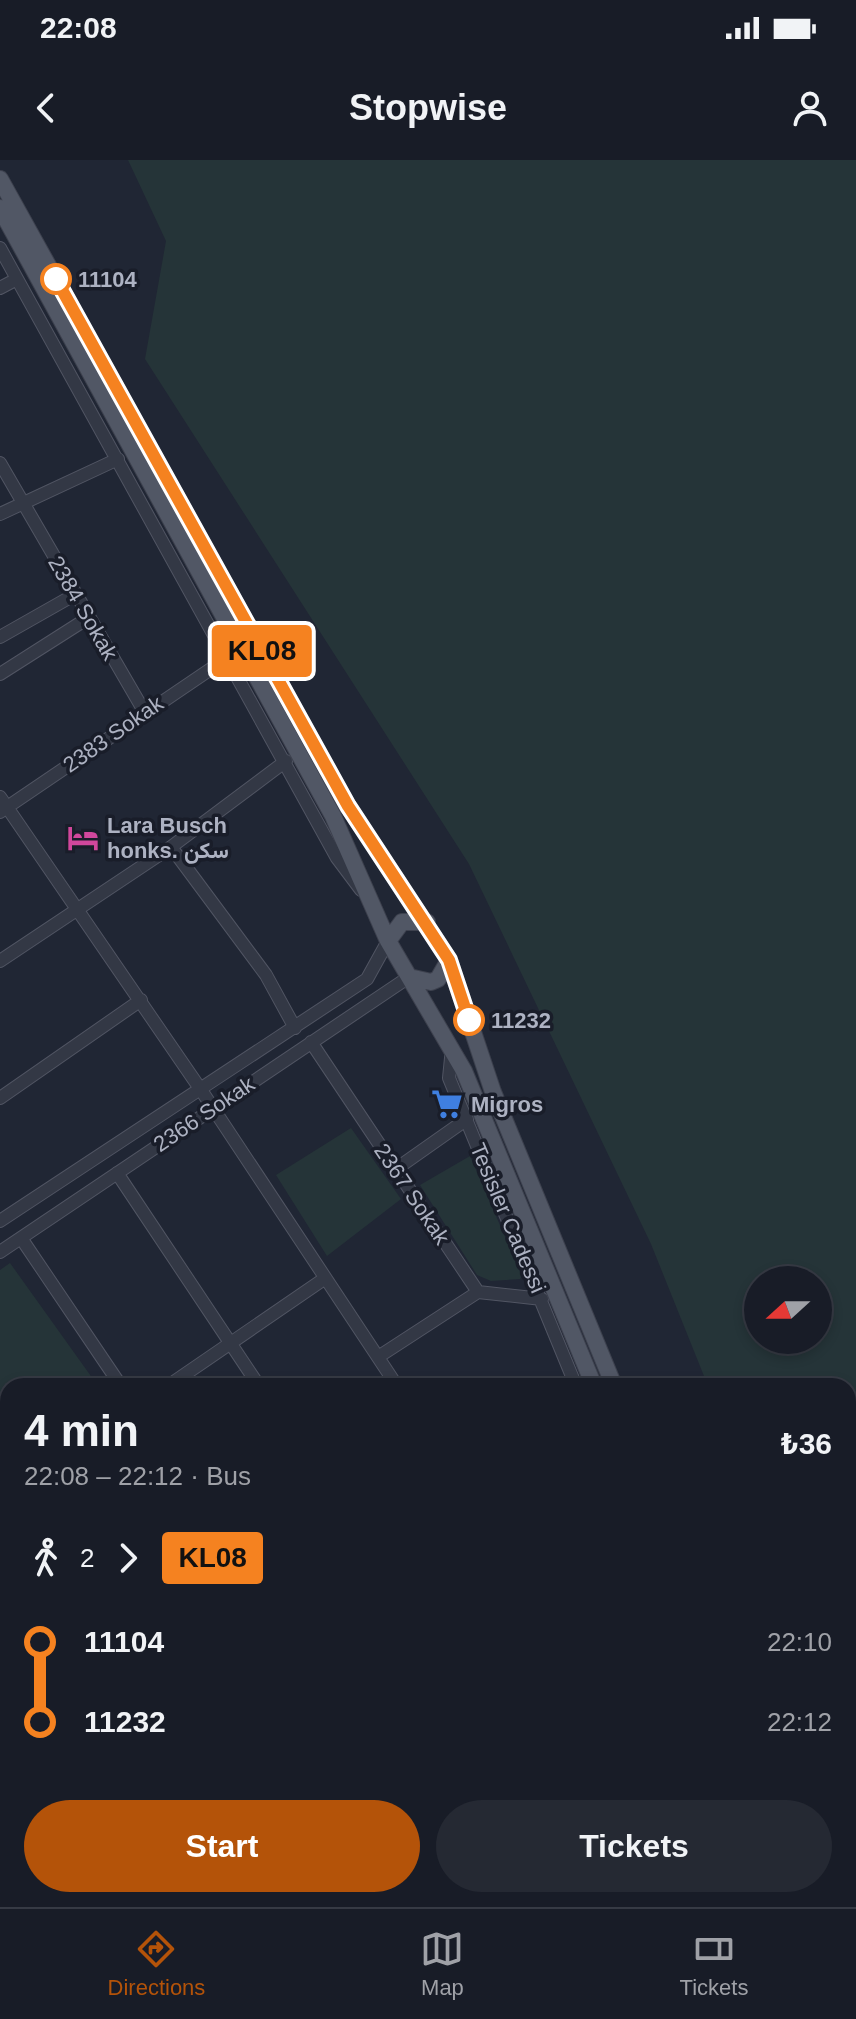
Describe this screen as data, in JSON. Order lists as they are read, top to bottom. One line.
{"streets":{"street":["2384 Sokak","2383 Sokak","2366 Sokak","2367 Sokak","Tesisler Cadessi"]},"crossings":[["2384 Sokak","2383 Sokak"],["2366 Sokak","2367 Sokak"]],"places":{"other":["11104","11232"],"hotel":["Lara Busch honks. سكن"],"supermarket":["Migros"]},"lines":["bus line KL08"],"north":"left","page":{"status":"22:08","header":"Stopwise","on_map":"KL08","heading":["4 min","22:08 – 22:12 · Bus","₺36"],"legs":["2","KL08"],"list":[{"name":"11104","value":"22:10"},{"name":"11232","value":"22:12"}],"buttons":["Start","Tickets"],"tabs":["Directions","Map","Tickets"]}}
